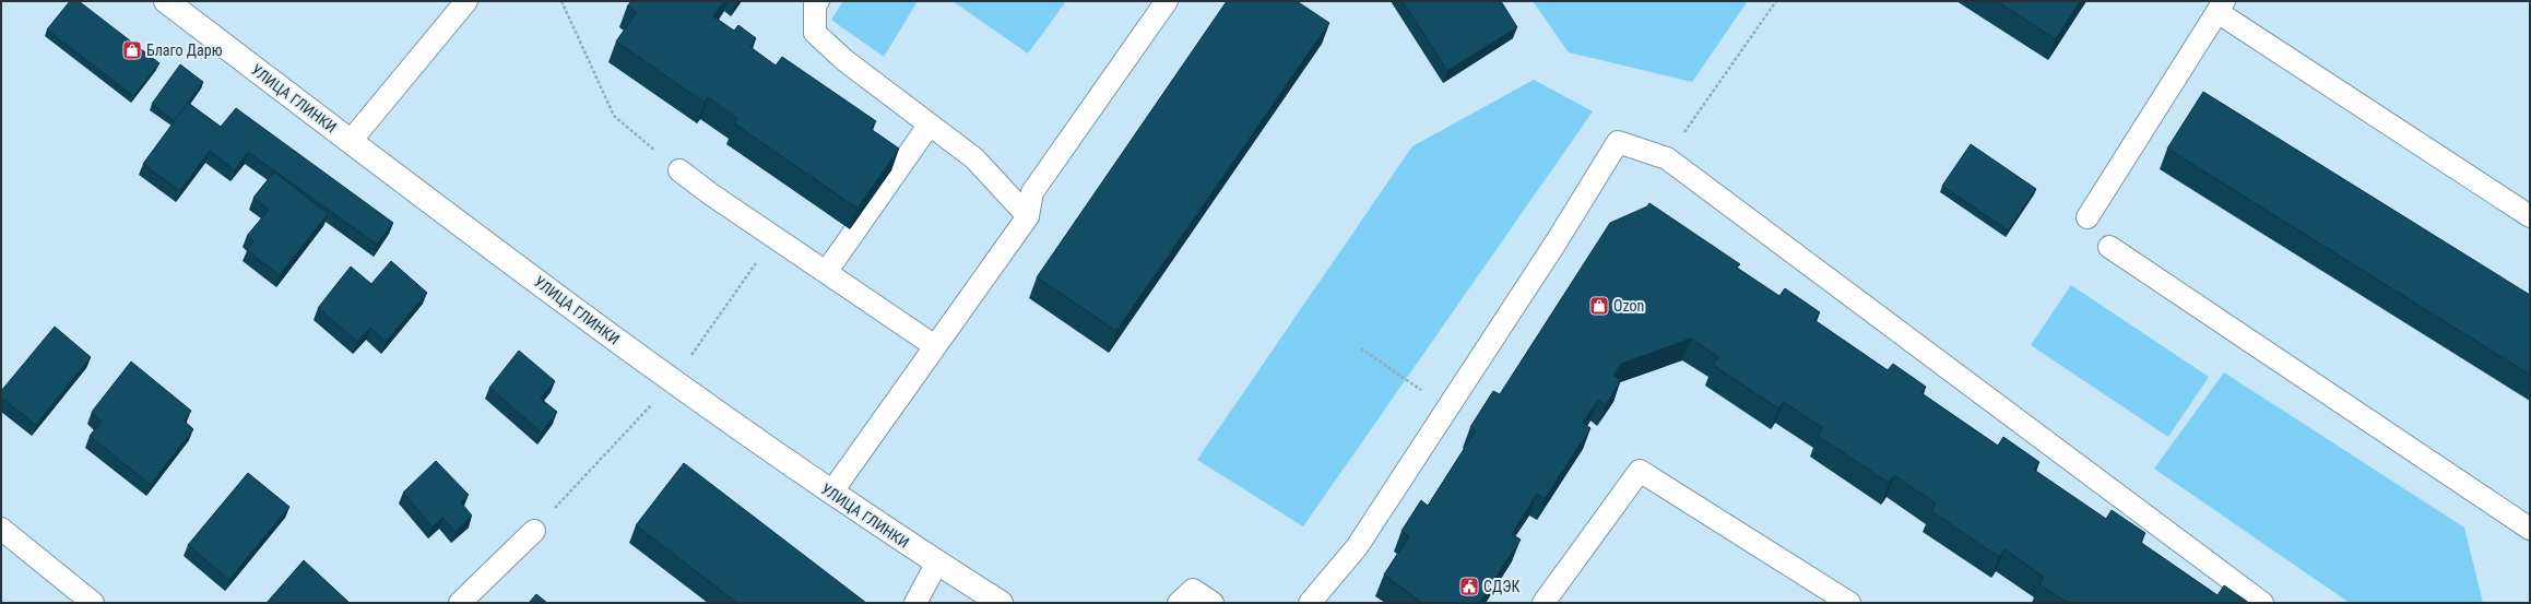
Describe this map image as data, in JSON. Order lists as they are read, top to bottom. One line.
{"streets":{"street":["УЛИЦА ГЛИНКИ"]},"places":{"shop":["Благо Дарю","Ozon"],"public building":["СДЭК"]}}
